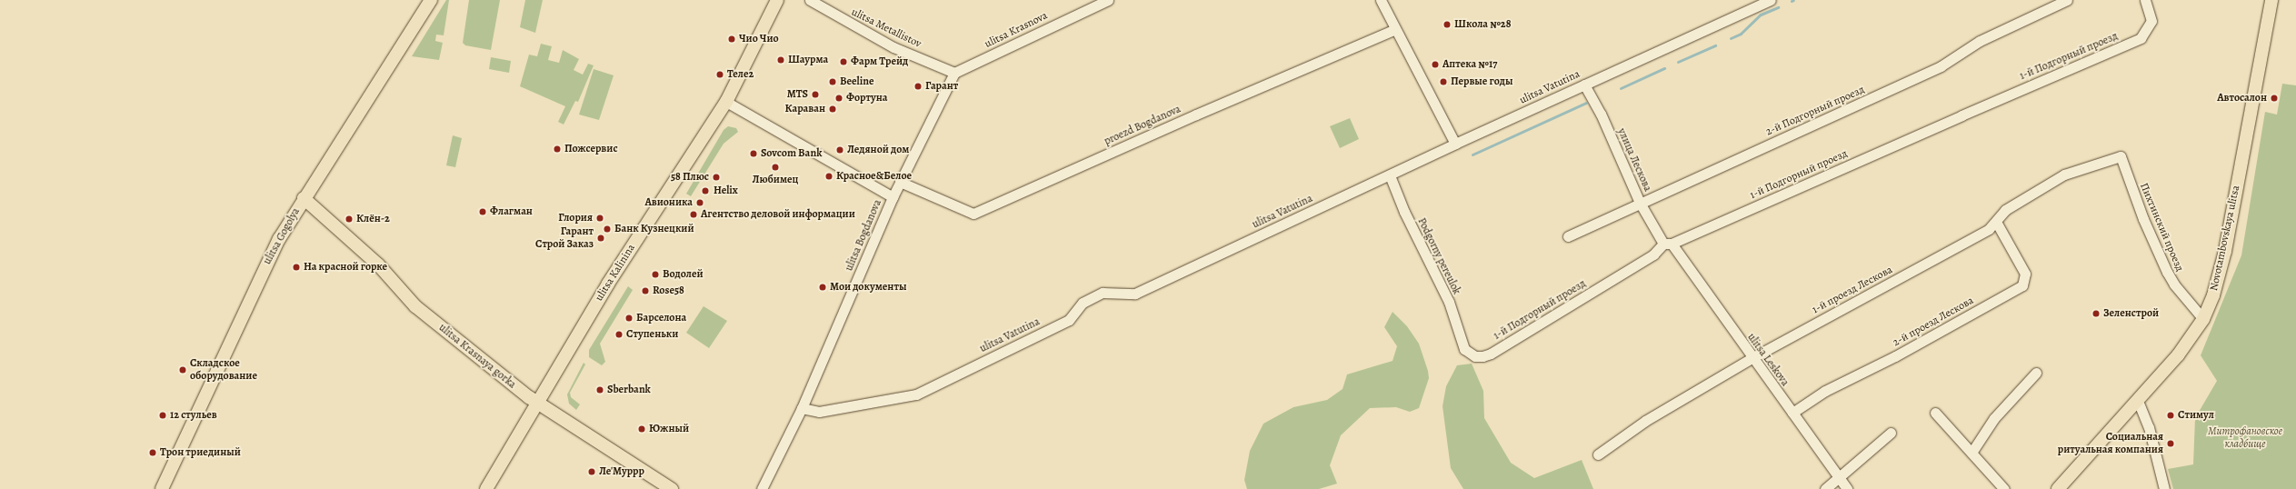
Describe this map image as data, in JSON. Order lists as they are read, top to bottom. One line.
{"streets":{"main road":["ulitsa Gogolya","Novotambovskaya ulitsa","ulitsa Kalinina","ulitsa Krasnaya gorka"],"street":["ulitsa Metallistov","ulitsa Krasnova","1-й Подгорный проезд","ulitsa Vatutina","2-й Подгорный проезд","proezd Bogdanova","улица Лескова","Пихтинский проезд","ulitsa Bogdanova","Podgorny pereulok","1-й проезд Лескова","2-й проезд Лескова","ulitsa Leskova"]},"crossings":[["ulitsa Metallistov","ulitsa Krasnova"],["ulitsa Metallistov","ulitsa Bogdanova"],["ulitsa Krasnova","ulitsa Bogdanova"],["1-й Подгорный проезд","улица Лескова"],["1-й Подгорный проезд","Podgorny pereulok"],["1-й Подгорный проезд","ulitsa Leskova"],["ulitsa Vatutina","улица Лескова"],["ulitsa Vatutina","ulitsa Bogdanova"],["ulitsa Vatutina","Podgorny pereulok"],["2-й Подгорный проезд","улица Лескова"],["proezd Bogdanova","ulitsa Bogdanova"],["улица Лескова","ulitsa Leskova"],["Пихтинский проезд","Novotambovskaya ulitsa"],["Пихтинский проезд","1-й проезд Лескова"],["ulitsa Gogolya","ulitsa Krasnaya gorka"],["ulitsa Kalinina","ulitsa Krasnaya gorka"],["1-й проезд Лескова","2-й проезд Лескова"],["1-й проезд Лескова","ulitsa Leskova"],["2-й проезд Лескова","ulitsa Leskova"]],"parks":["Митрофановское кладбище"],"places":["Школа №28","Чио Чио","Шаурма","Фарм Трейд","Аптека №17","Теле2","Beeline","Первые годы","Гарант","MTS","Фортуна","Автосалон","Караван","Пожсервис","Ледяной дом","Sovcom Bank","Любимец","Красное&Белое","58 Плюс","Helix","Авионика","Флагман","Агентство деловой информации","Глория","Клён-2","Банк Кузнецкий","Гарант Строй Заказ","На красной горке","Водолей","Мои документы","Rose58","Зеленстрой","Барселона","Ступеньки","Складское оборудование","Sberbank","12 стульев","Стимул","Южный","Социальная ритуальная компания","Трон триединый","Ле'Муррр"]}
